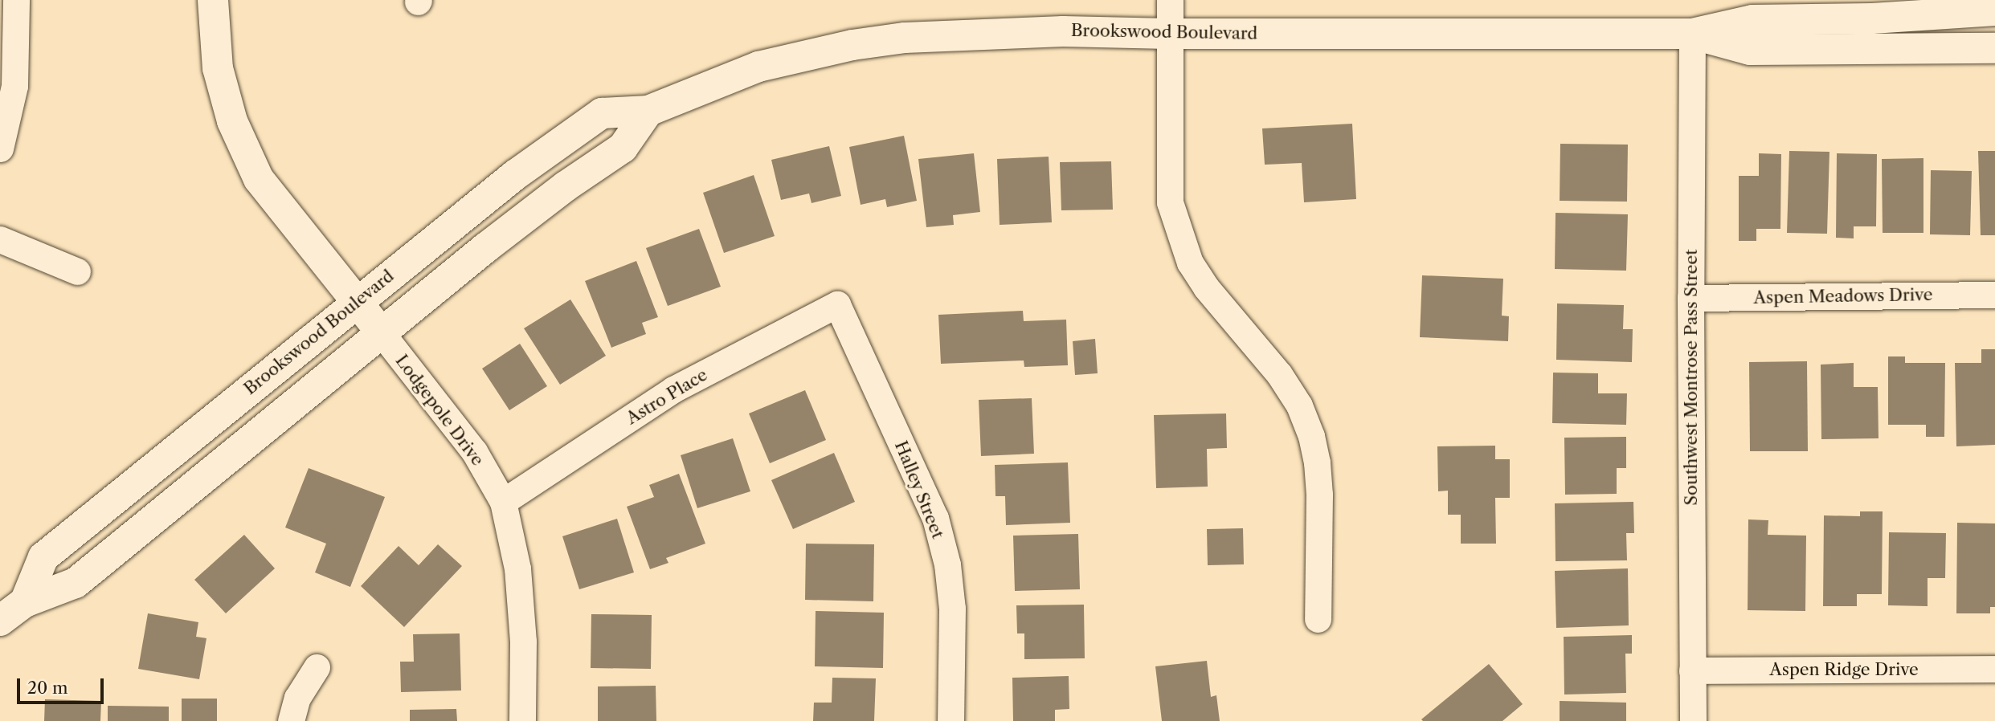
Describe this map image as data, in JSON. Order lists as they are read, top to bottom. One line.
{"streets":{"main road":["Brookswood Boulevard"],"street":["Aspen Meadows Drive","Southwest Montrose Pass Street","Astro Place","Lodgepole Drive","Halley Street","Aspen Ridge Drive"]},"crossings":[["Brookswood Boulevard","Southwest Montrose Pass Street"],["Aspen Meadows Drive","Southwest Montrose Pass Street"],["Southwest Montrose Pass Street","Aspen Ridge Drive"],["Astro Place","Lodgepole Drive"],["Astro Place","Halley Street"]],"scale_bar":"20 m"}
